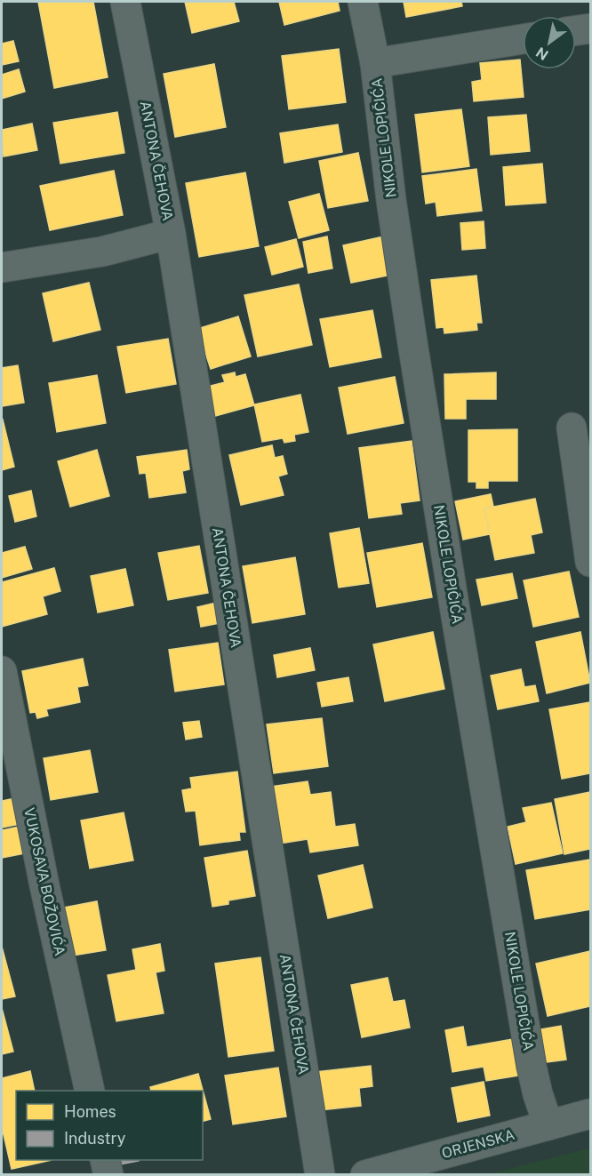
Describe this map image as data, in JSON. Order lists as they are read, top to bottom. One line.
{"streets":{"street":["NIKOLE LOPIČIĆA","ANTONA ČEHOVA","VUKOSAVA BOŽOVIĆA","ORJENSKA"]},"crossings":[["NIKOLE LOPIČIĆA","ORJENSKA"]],"legend":["Homes","Industry"],"north":"bottom left"}
